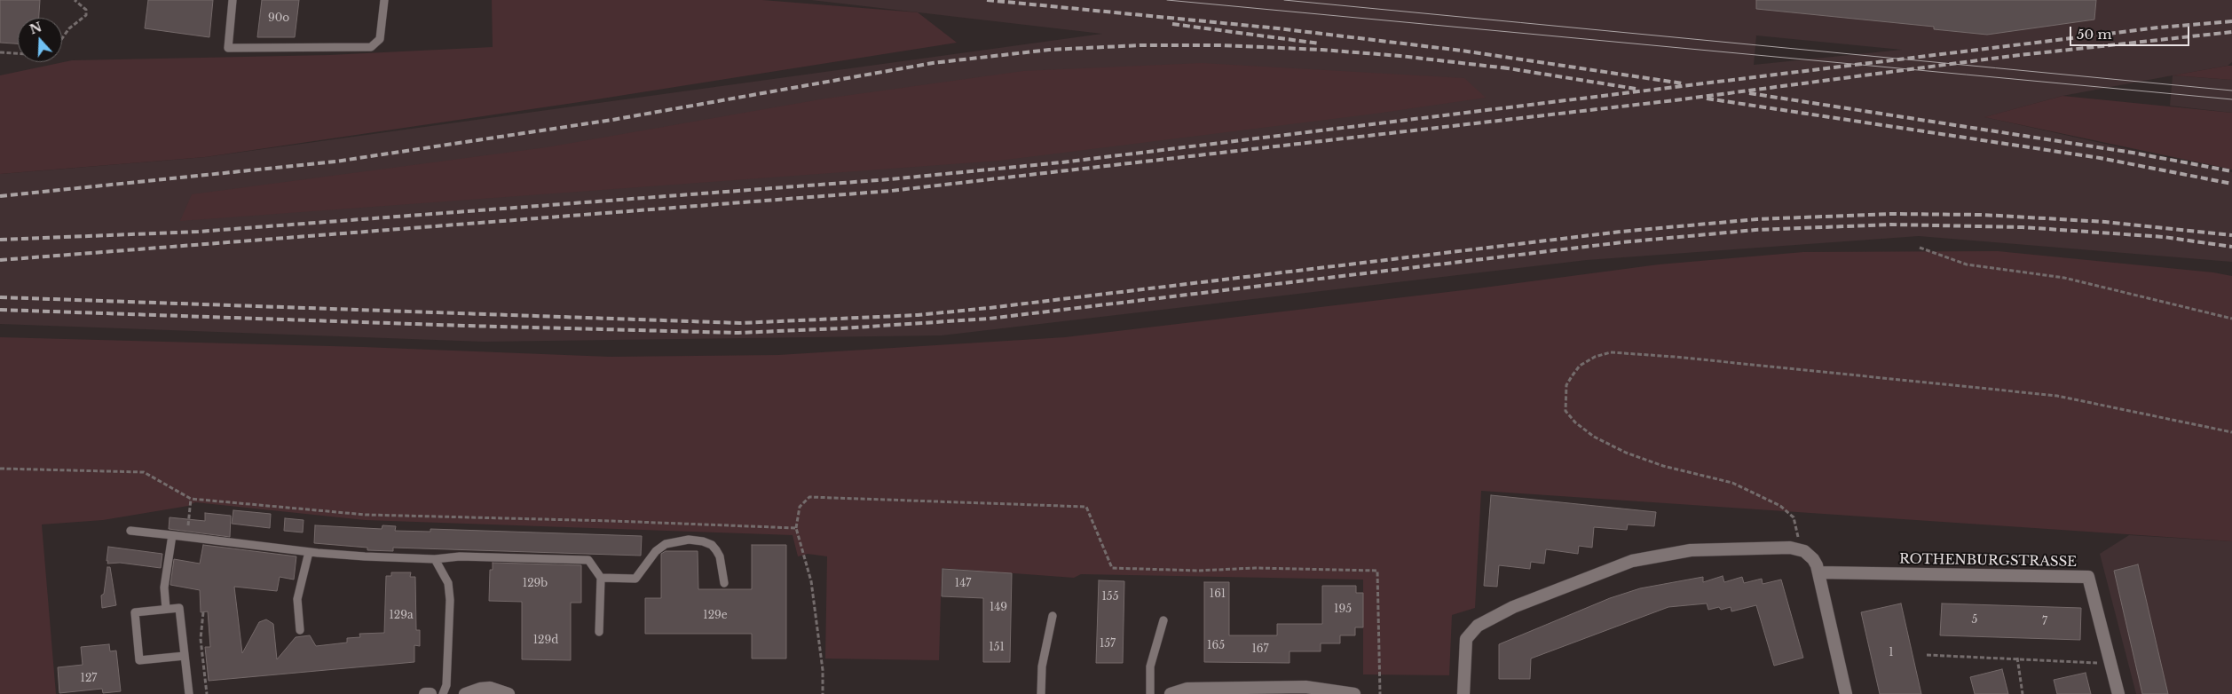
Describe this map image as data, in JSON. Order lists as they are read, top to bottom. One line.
{"streets":{"street":["ROTHENBURGSTRASSE"]},"house_numbers":["90o","129b","147","161","155","149","195","129a","129e","5","7","129d","157","165","151","167","1","127"],"scale_bar":"50 m","north":"top"}
